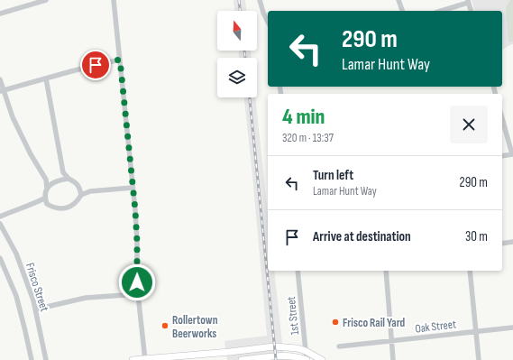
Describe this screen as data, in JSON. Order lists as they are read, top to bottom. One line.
{"streets":{"street":["Frisco Street","1st Street","Oak Street"]},"places":["Frisco Rail Yard","Rollertown Beerworks"],"north":"top","page":{"turn":["290 m","Lamar Hunt Way"],"heading":["4 min","320 m · 13:37"],"list":[{"name":"Turn left","note":"Lamar Hunt Way","value":"290 m"},{"name":"Arrive at destination","value":"30 m"}]}}
